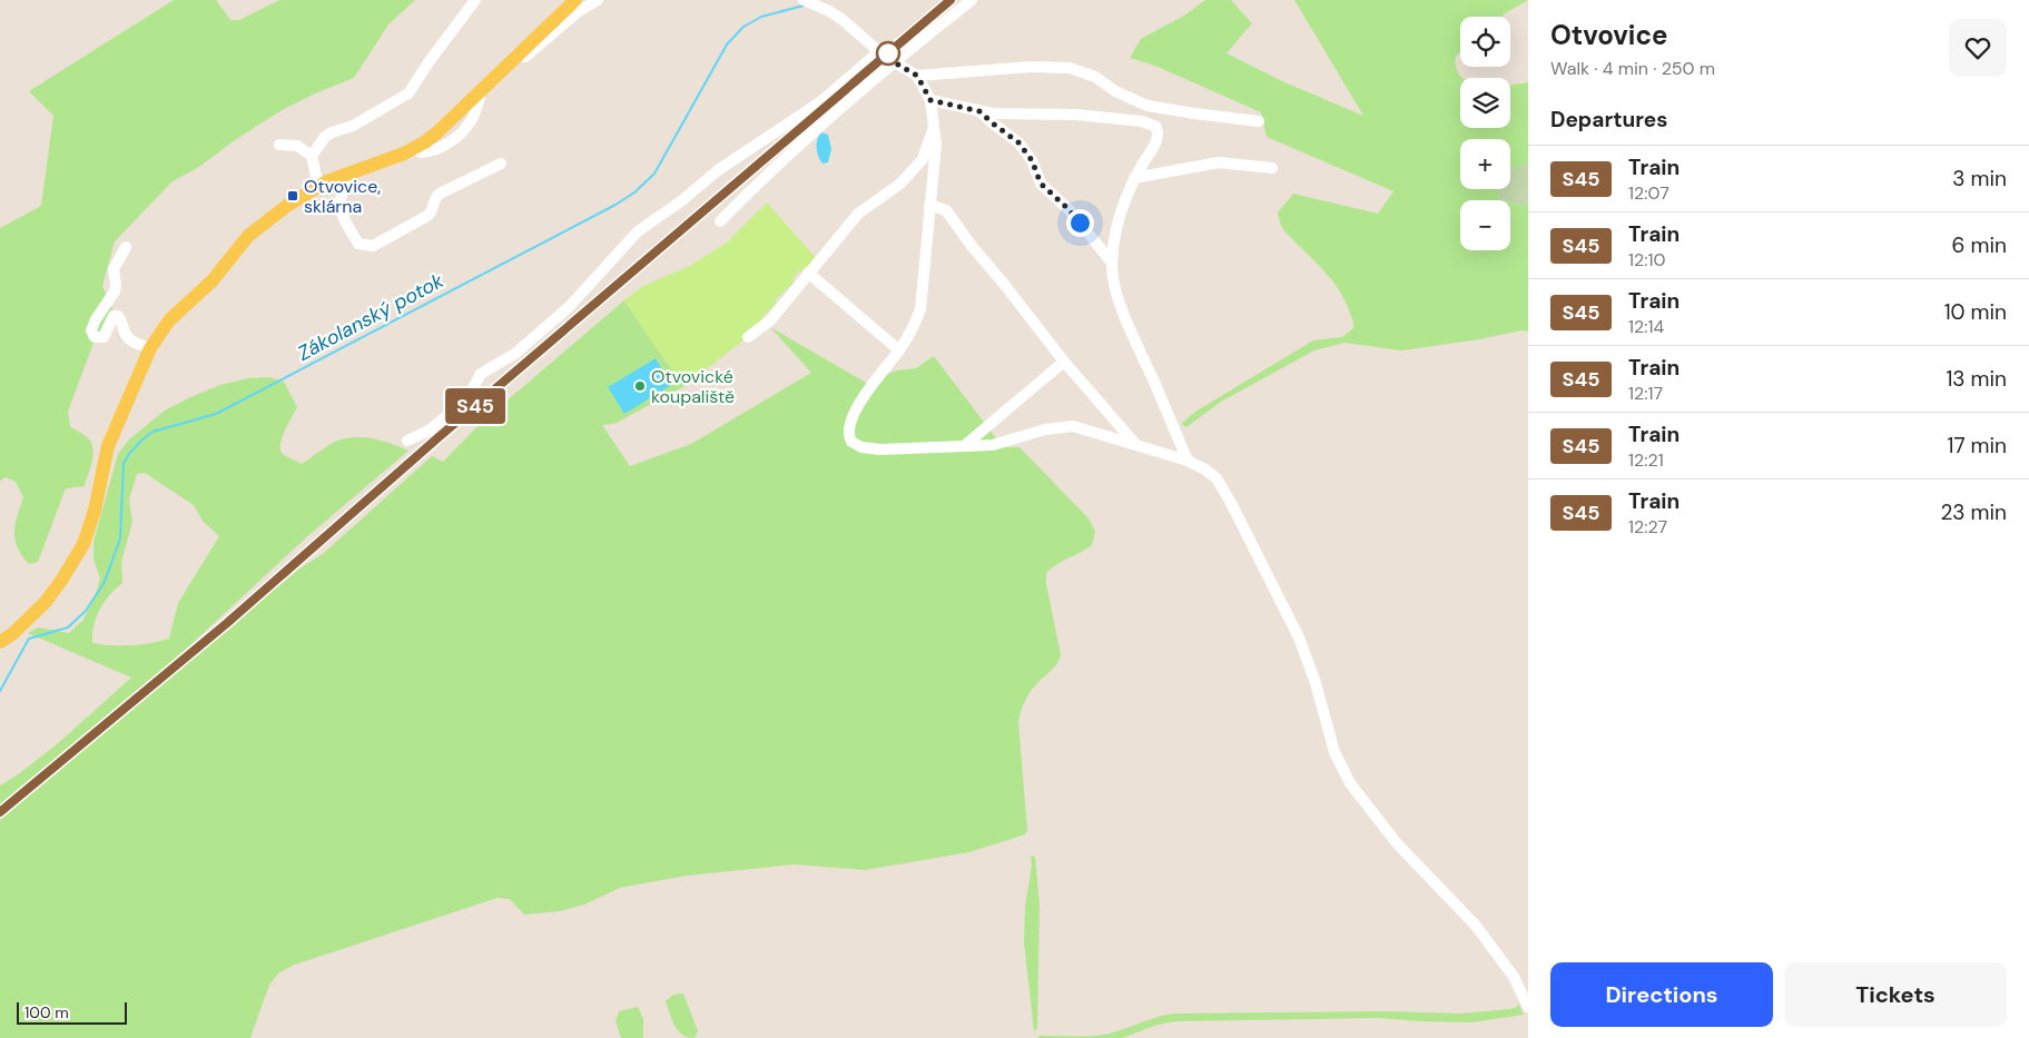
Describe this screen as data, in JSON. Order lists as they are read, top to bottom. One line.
{"water":["Zákolanský potok"],"places":{"transit":["Otvovice, sklárna"],"other":["Otvovické koupaliště"]},"scale_bar":"100 m","page":{"on_map":"S45","heading":[["Otvovice","Walk · 4 min · 250 m"],"Departures"],"map_buttons":["+","−"],"list":[{"mark":"S45","name":"Train","note":"12:07","value":"3 min"},{"mark":"S45","name":"Train","note":"12:10","value":"6 min"},{"mark":"S45","name":"Train","note":"12:14","value":"10 min"},{"mark":"S45","name":"Train","note":"12:17","value":"13 min"},{"mark":"S45","name":"Train","note":"12:21","value":"17 min"},{"mark":"S45","name":"Train","note":"12:27","value":"23 min"}],"buttons":["Directions","Tickets"],"scale":"100 m"}}
